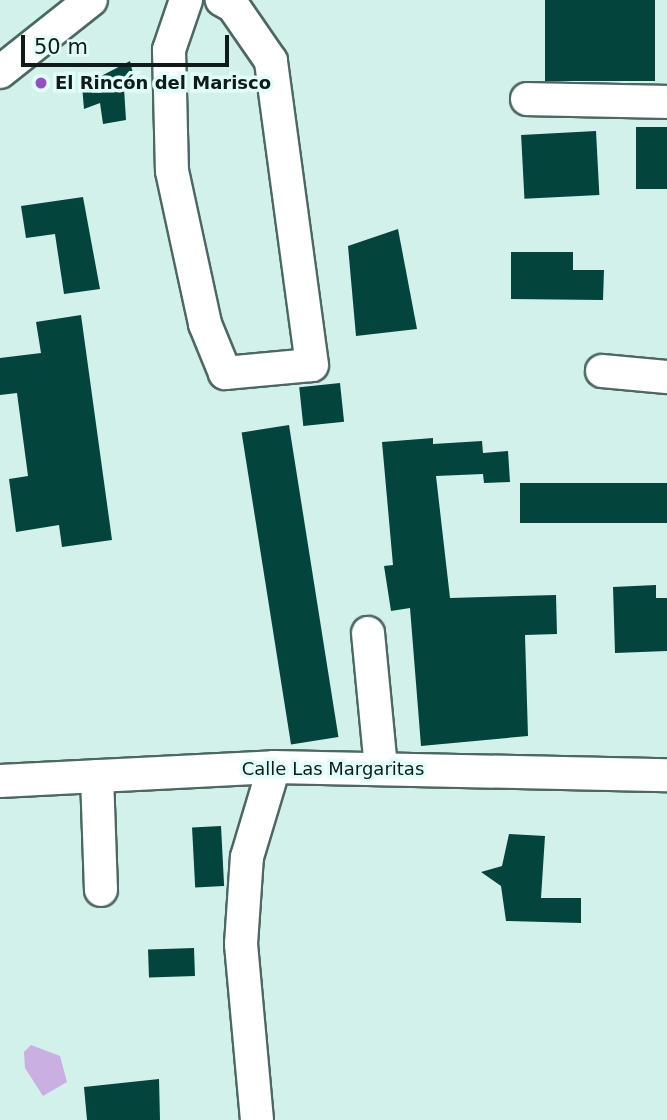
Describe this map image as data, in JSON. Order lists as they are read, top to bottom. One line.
{"streets":{"street":["Calle Las Margaritas"]},"places":["El Rincón del Marisco"],"scale_bar":"50 m"}
